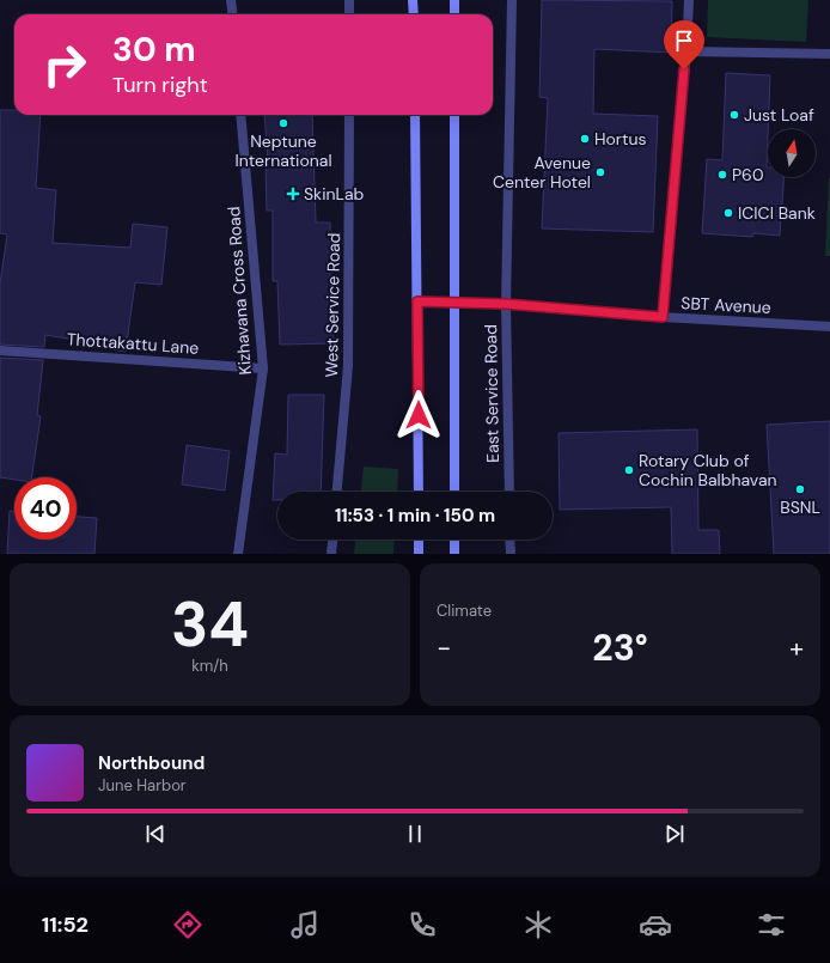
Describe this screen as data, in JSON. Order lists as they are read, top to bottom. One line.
{"streets":{"street":["Kizhavana Cross Road","West Service Road","SBT Avenue","Thottakattu Lane","East Service Road"]},"crossings":[["Kizhavana Cross Road","Thottakattu Lane"],["SBT Avenue","East Service Road"]],"places":{"other":["Just Loaf","Neptune International","Hortus","Avenue Center Hotel","P60","ICICI Bank","Rotary Club of Cochin Balbhavan","BSNL"],"health":["SkinLab"]},"north":"top","page":{"turn":["30 m","Turn right"],"limit":"40","trip":"11:53 · 1 min · 150 m","tile":[["34","km/h"],"Climate"],"heat":["−","23°","+"],"song":["Northbound","June Harbor"],"tabs":"11:52"}}
